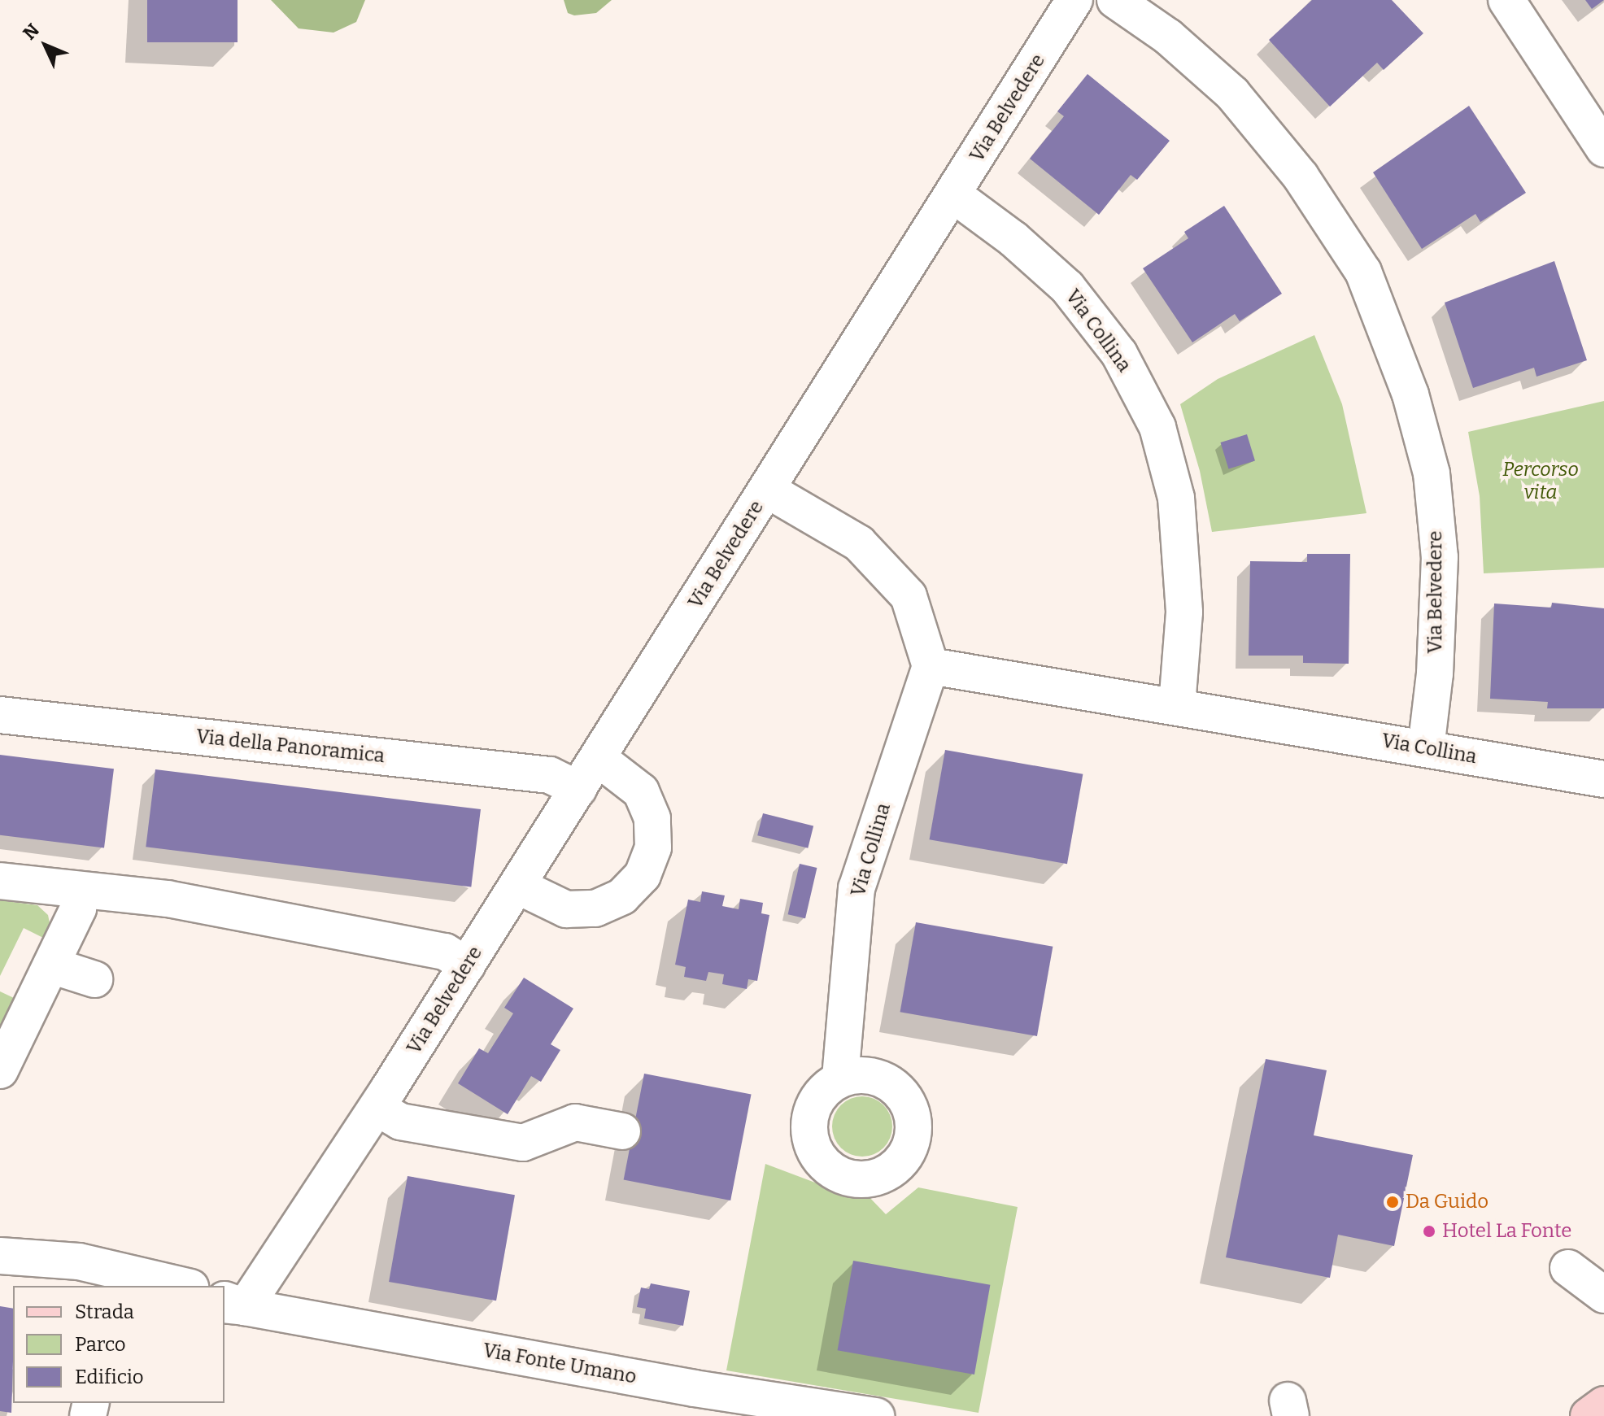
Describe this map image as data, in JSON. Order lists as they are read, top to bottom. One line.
{"streets":{"street":["Via Belvedere","Via Collina","Via della Panoramica","Via Fonte Umano"]},"crossings":[["Via Belvedere","Via Collina"],["Via Belvedere","Via della Panoramica"],["Via Belvedere","Via Fonte Umano"]],"parks":["Percorso vita"],"places":["Da Guido","Hotel La Fonte"],"legend":["Strada","Parco","Edificio"],"north":"top left"}
